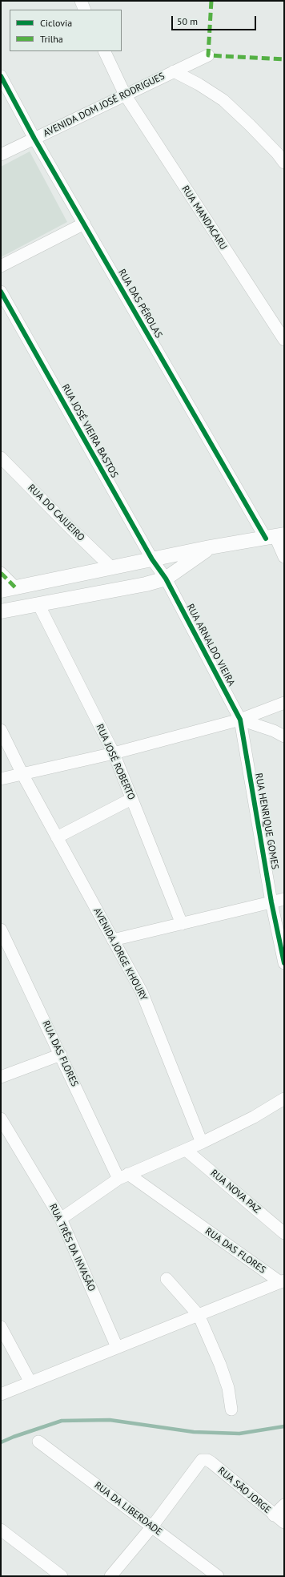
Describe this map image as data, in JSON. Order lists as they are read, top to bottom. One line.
{"streets":{"street":["AVENIDA DOM JOSÉ RODRIGUES","RUA MANDACARU","RUA DAS PÉROLAS","RUA JOSÉ VIEIRA BASTOS","RUA DO CAJUEIRO","RUA ARNALDO VIEIRA","RUA JOSÉ ROBERTO","RUA HENRIQUE GOMES","AVENIDA JORGE KHOURY","RUA DAS FLORES","RUA NOVA PAZ","RUA TRÊS DA INVASÃO","RUA SÃO JORGE","RUA DA LIBERDADE"]},"crossings":[["AVENIDA DOM JOSÉ RODRIGUES","RUA MANDACARU"],["AVENIDA DOM JOSÉ RODRIGUES","RUA DAS PÉROLAS"],["RUA JOSÉ VIEIRA BASTOS","RUA ARNALDO VIEIRA"],["RUA ARNALDO VIEIRA","RUA HENRIQUE GOMES"],["RUA SÃO JORGE","RUA DA LIBERDADE"]],"legend":["Ciclovia","Trilha"],"scale_bar":"50 m"}
